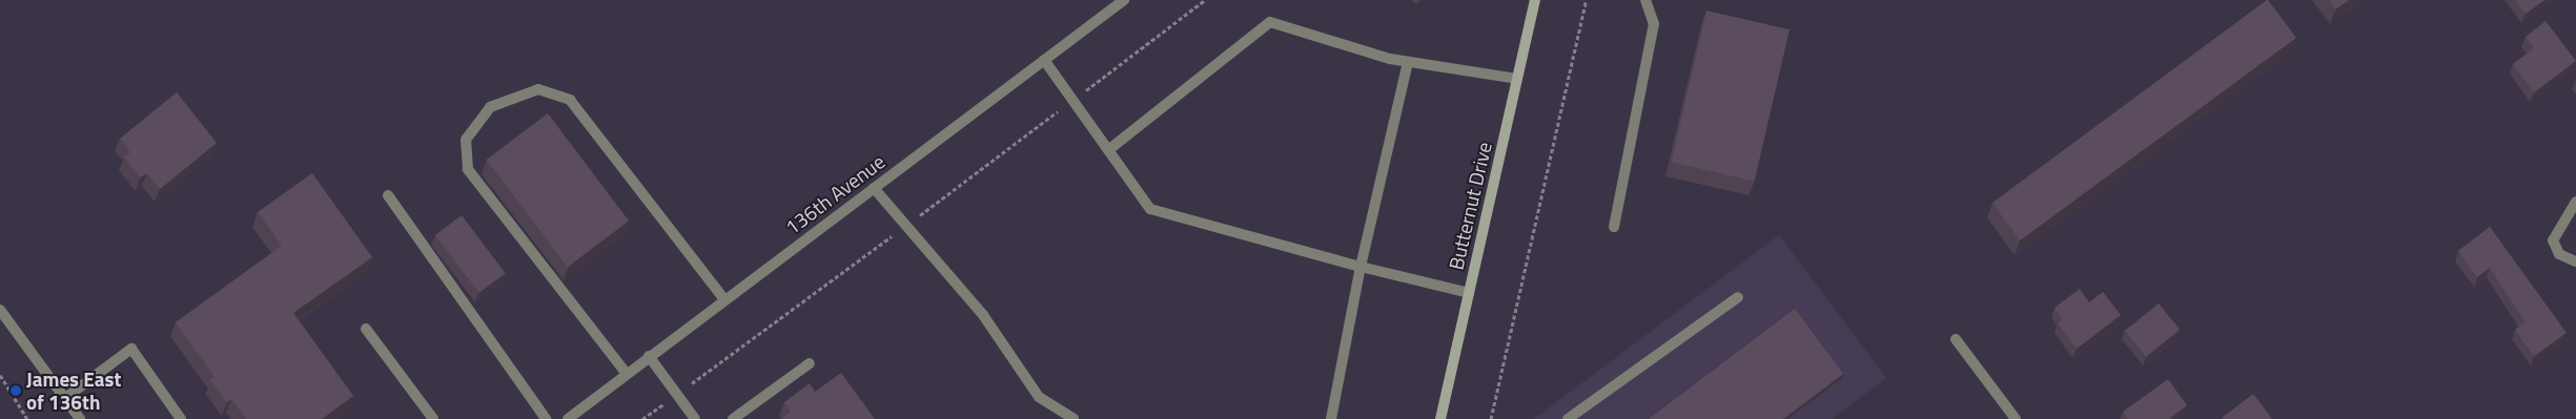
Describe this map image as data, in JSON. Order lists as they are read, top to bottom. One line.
{"streets":{"main road":["Butternut Drive"],"street":["136th Avenue"]},"places":["James East of 136th"]}
